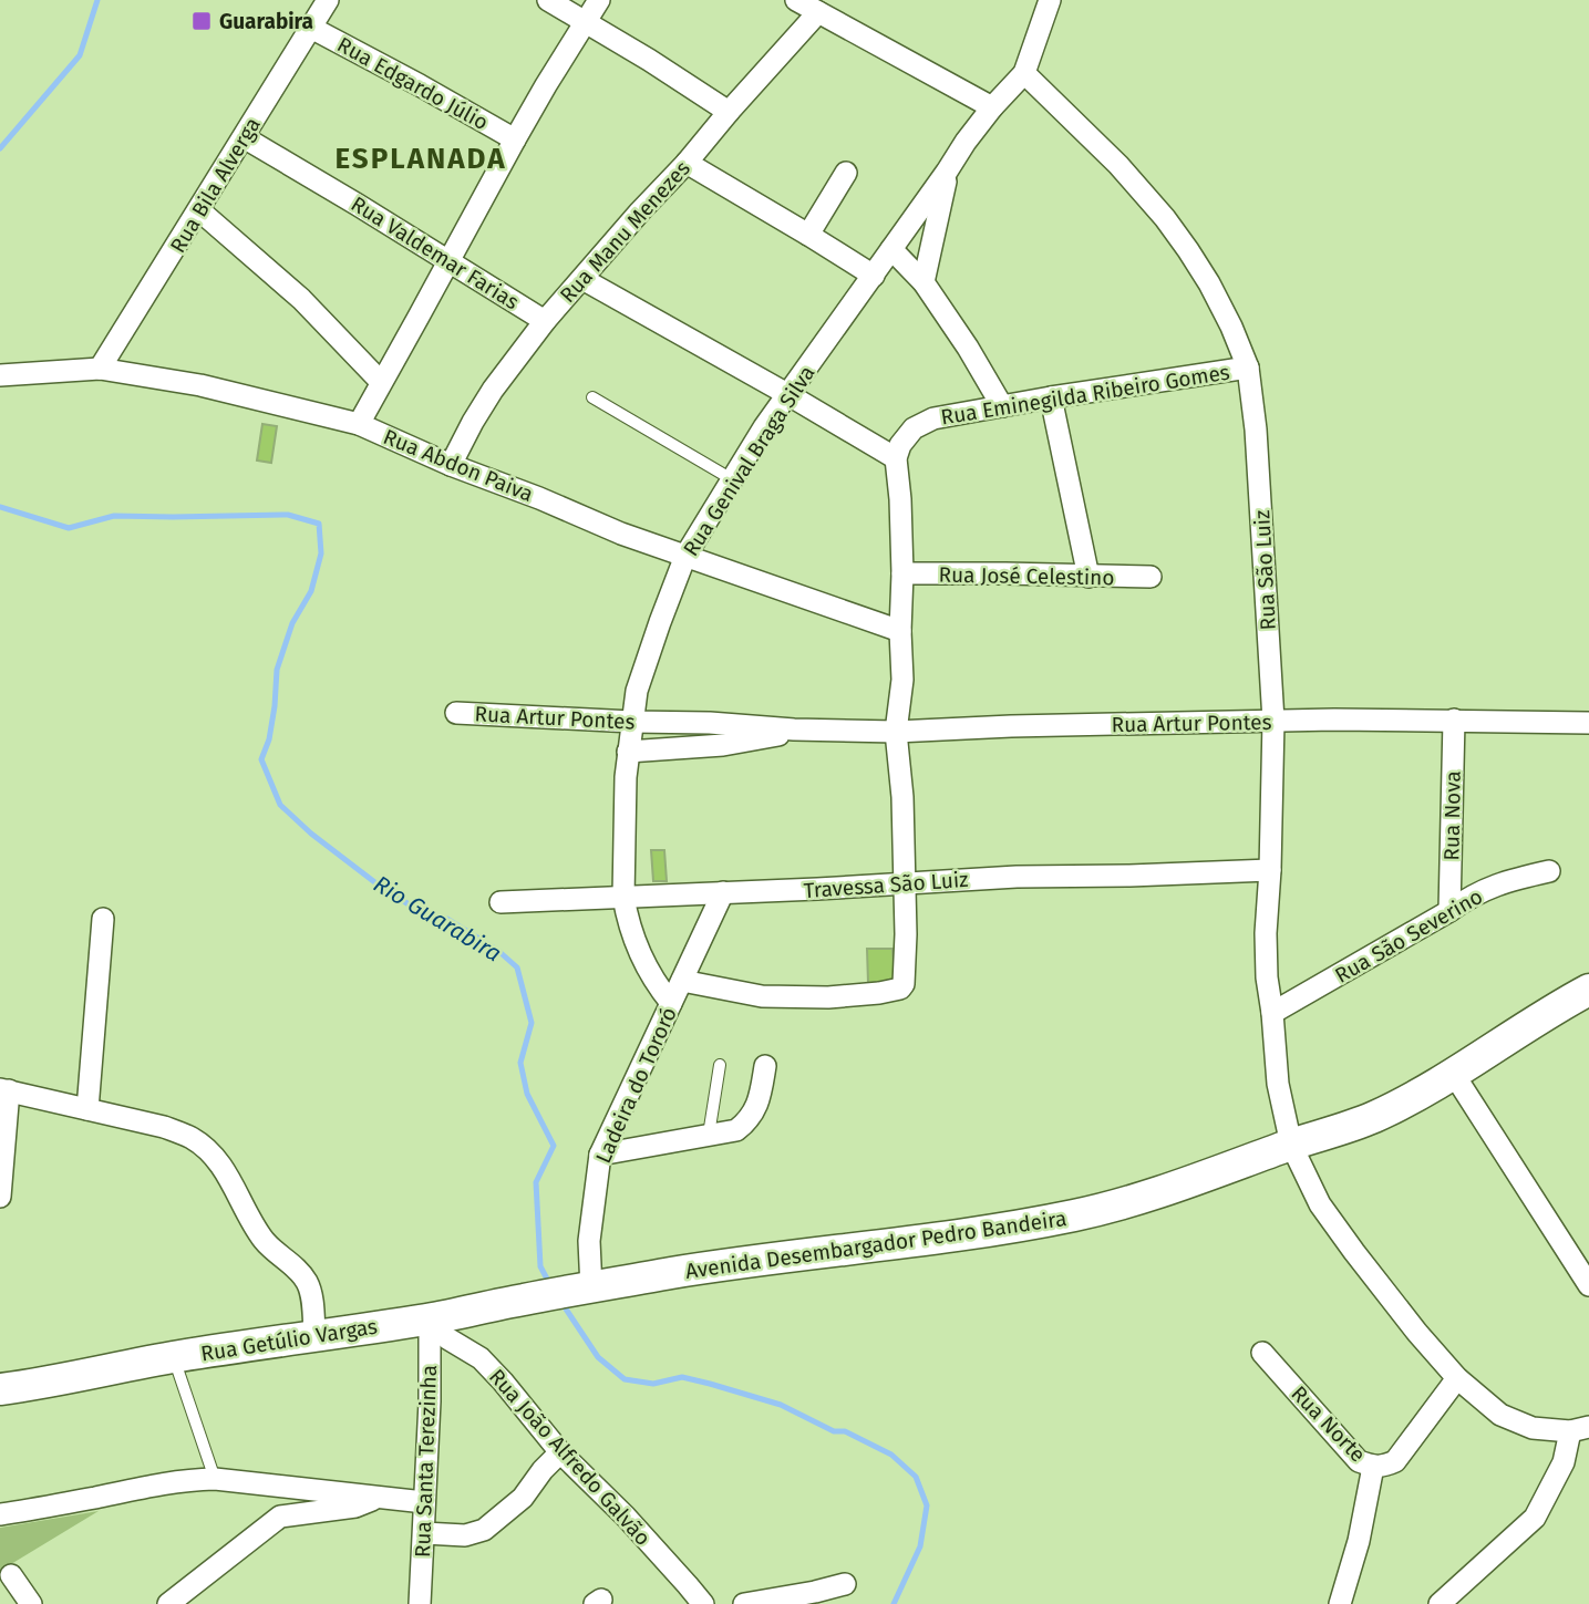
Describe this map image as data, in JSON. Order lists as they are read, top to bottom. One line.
{"streets":{"main road":["Avenida Desembargador Pedro Bandeira","Rua Getúlio Vargas"],"street":["Rua Edgardo Júlio","Rua Bila Alverga","Rua Manu Menezes","Rua Valdemar Farias","Rua Eminegilda Ribeiro Gomes","Rua Genival Braga Silva","Rua Abdon Paiva","Rua São Luiz","Rua José Celestino","Rua Artur Pontes","Rua Nova","Travessa São Luiz","Rua São Severino","Ladeira do Tororó","Rua Norte","Rua João Alfredo Galvão","Rua Santa Terezinha"]},"crossings":[["Rua Edgardo Júlio","Rua Bila Alverga"],["Rua Bila Alverga","Rua Valdemar Farias"],["Rua Bila Alverga","Rua Abdon Paiva"],["Rua Manu Menezes","Rua Valdemar Farias"],["Rua Manu Menezes","Rua Abdon Paiva"],["Rua Eminegilda Ribeiro Gomes","Rua São Luiz"],["Rua Genival Braga Silva","Rua Abdon Paiva"],["Rua Genival Braga Silva","Rua São Luiz"],["Rua Genival Braga Silva","Rua Artur Pontes"],["Rua Genival Braga Silva","Travessa São Luiz"],["Rua Genival Braga Silva","Ladeira do Tororó"],["Rua São Luiz","Rua Artur Pontes"],["Rua São Luiz","Travessa São Luiz"],["Rua São Luiz","Rua São Severino"],["Rua São Luiz","Avenida Desembargador Pedro Bandeira"],["Rua São Luiz","Rua Norte"],["Rua Artur Pontes","Rua Nova"],["Rua Nova","Rua São Severino"],["Travessa São Luiz","Ladeira do Tororó"],["Ladeira do Tororó","Avenida Desembargador Pedro Bandeira"],["Ladeira do Tororó","Rua Getúlio Vargas"],["Avenida Desembargador Pedro Bandeira","Rua Getúlio Vargas"],["Rua Getúlio Vargas","Rua João Alfredo Galvão"],["Rua Getúlio Vargas","Rua Santa Terezinha"],["Rua João Alfredo Galvão","Rua Santa Terezinha"]],"districts":["ESPLANADA"],"water":["Rio Guarabira"],"places":{"transit":["Guarabira"]}}
